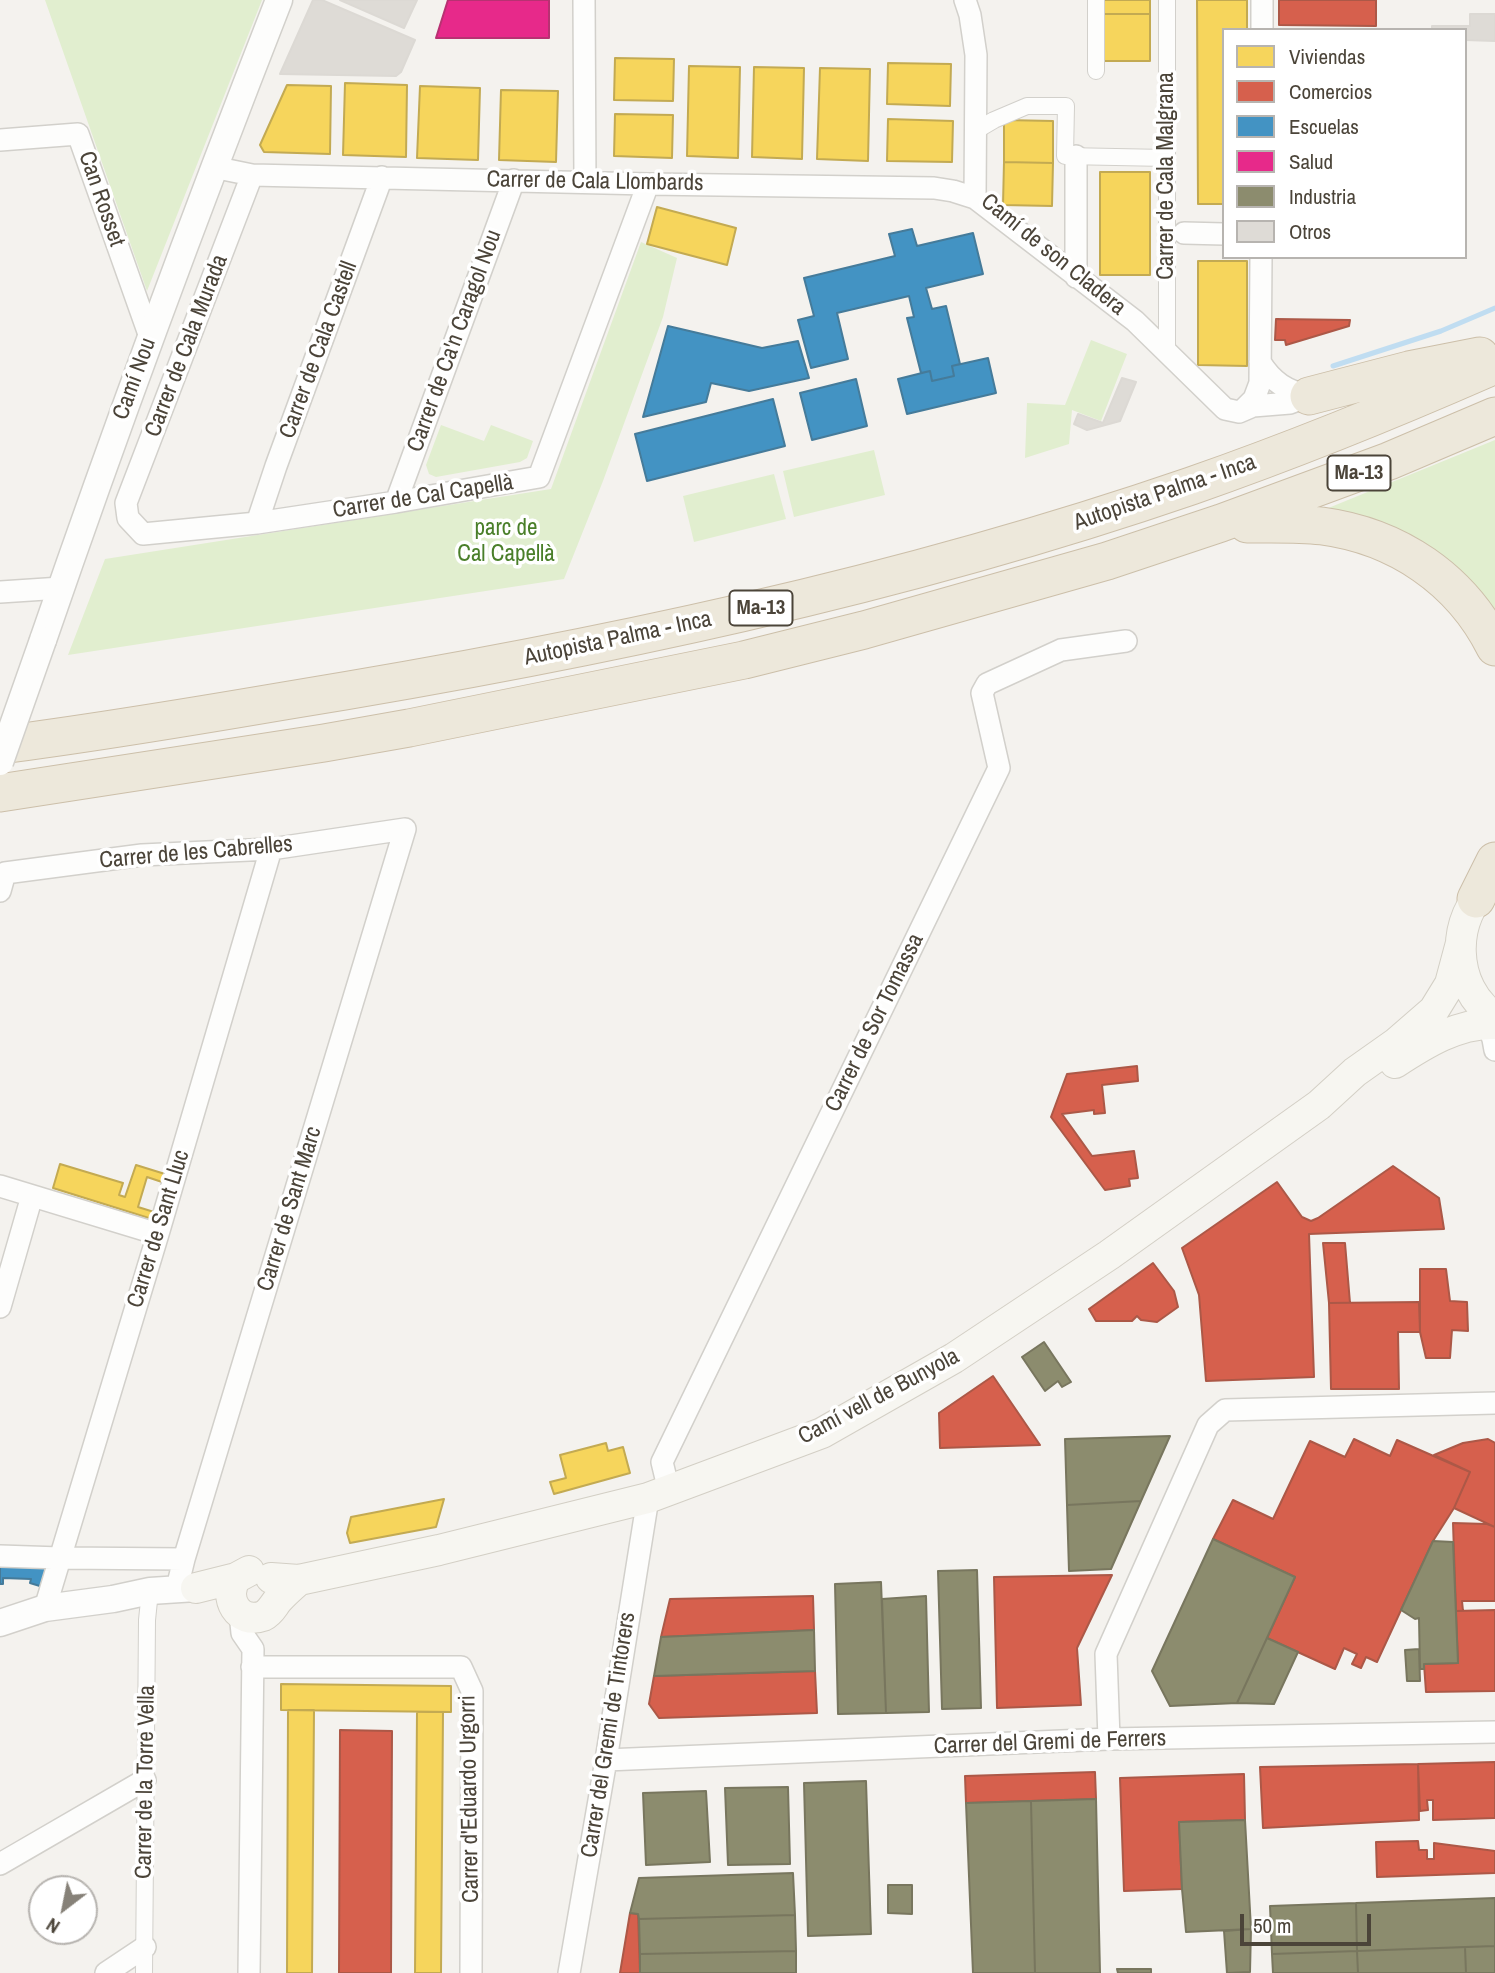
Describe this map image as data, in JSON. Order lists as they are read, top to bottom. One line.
{"streets":{"highway":["Ma-13","Autopista Palma - Inca"],"main road":["Camí vell de Bunyola"],"street":["Carrer de Cala Malgrana","Carrer de Cala Llombards","Can Rosset","Camí de son Cladera","Carrer de Ca'n Caragol Nou","Carrer de Cala Murada","Carrer de Cala Castell","Camí Nou","Carrer de Cal Capellà","Carrer de les Cabrelles","Carrer de Sor Tomassa","Carrer de Sant Marc","Carrer de Sant Lluc","Carrer del Gremi de Tintorers","Carrer del Gremi de Ferrers","Carrer de la Torre Vella","Carrer d'Eduardo Urgorri"]},"crossings":[["Carrer de Cala Malgrana","Camí de son Cladera"],["Carrer de Cala Llombards","Camí de son Cladera"],["Carrer de Cala Llombards","Carrer de Ca'n Caragol Nou"],["Carrer de Cala Llombards","Carrer de Cala Murada"],["Carrer de Cala Llombards","Carrer de Cala Castell"],["Carrer de Cala Llombards","Camí Nou"],["Carrer de Cala Llombards","Carrer de Cal Capellà"],["Can Rosset","Camí Nou"],["Carrer de Ca'n Caragol Nou","Carrer de Cal Capellà"],["Carrer de Cala Murada","Carrer de Cal Capellà"],["Carrer de Cala Castell","Carrer de Cal Capellà"],["Carrer de les Cabrelles","Carrer de Sant Marc"],["Carrer de les Cabrelles","Carrer de Sant Lluc"],["Carrer de Sor Tomassa","Camí vell de Bunyola"],["Carrer de Sor Tomassa","Carrer del Gremi de Tintorers"],["Camí vell de Bunyola","Carrer del Gremi de Tintorers"],["Carrer del Gremi de Tintorers","Carrer del Gremi de Ferrers"]],"parks":["parc de Cal Capellà"],"legend":["Viviendas","Comercios","Escuelas","Salud","Industria","Otros"],"scale_bar":"50 m","north":"bottom left"}
